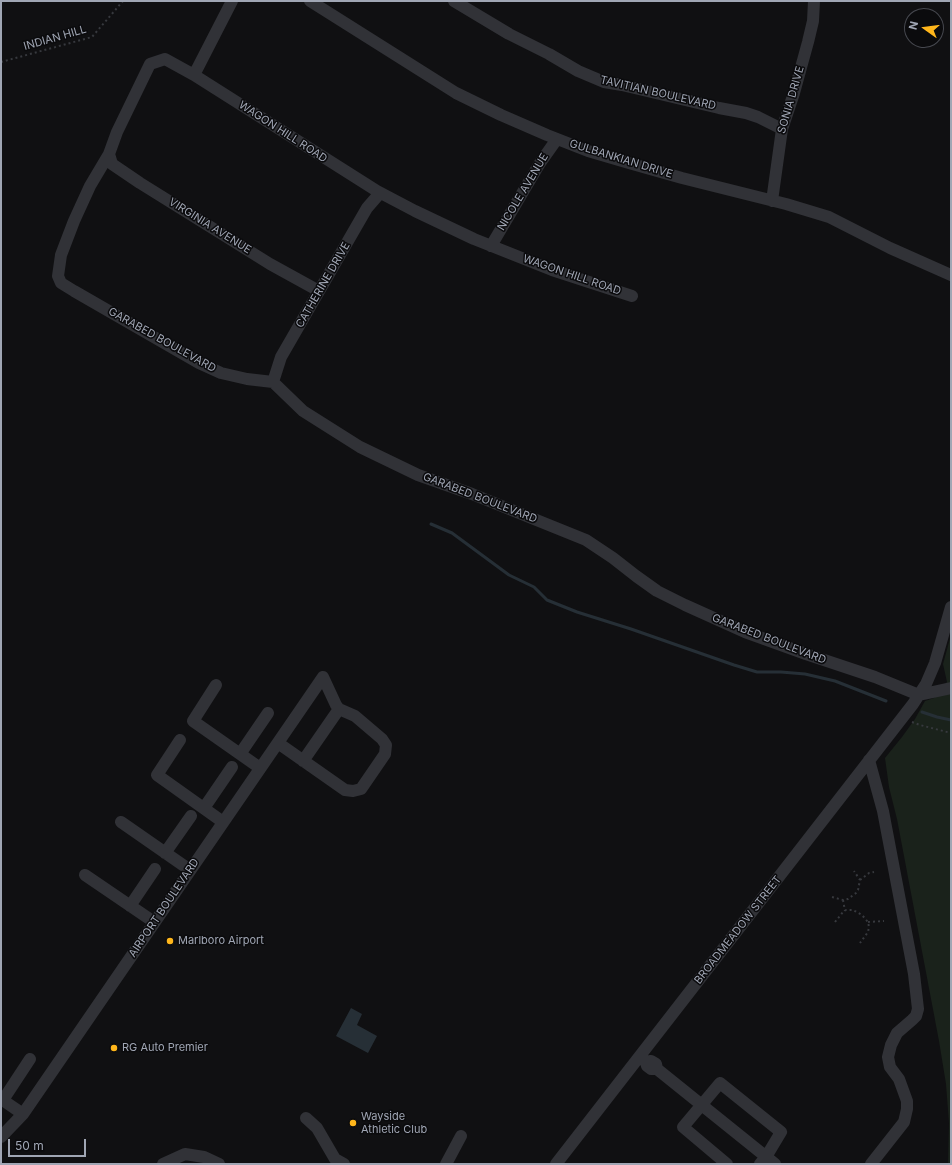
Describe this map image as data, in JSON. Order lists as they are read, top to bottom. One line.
{"streets":{"street":["TAVITIAN BOULEVARD","SONIA DRIVE","WAGON HILL ROAD","GULBANKIAN DRIVE","NICOLE AVENUE","VIRGINIA AVENUE","CATHERINE DRIVE","GARABED BOULEVARD","AIRPORT BOULEVARD","BROADMEADOW STREET"],"path":["INDIAN HILL"]},"crossings":[["TAVITIAN BOULEVARD","SONIA DRIVE"],["SONIA DRIVE","GULBANKIAN DRIVE"],["WAGON HILL ROAD","NICOLE AVENUE"],["WAGON HILL ROAD","VIRGINIA AVENUE"],["WAGON HILL ROAD","CATHERINE DRIVE"],["WAGON HILL ROAD","GARABED BOULEVARD"],["GULBANKIAN DRIVE","NICOLE AVENUE"],["VIRGINIA AVENUE","CATHERINE DRIVE"],["CATHERINE DRIVE","GARABED BOULEVARD"],["GARABED BOULEVARD","BROADMEADOW STREET"]],"places":["Marlboro Airport","RG Auto Premier","Wayside Athletic Club"],"scale_bar":"50 m","north":"left"}
